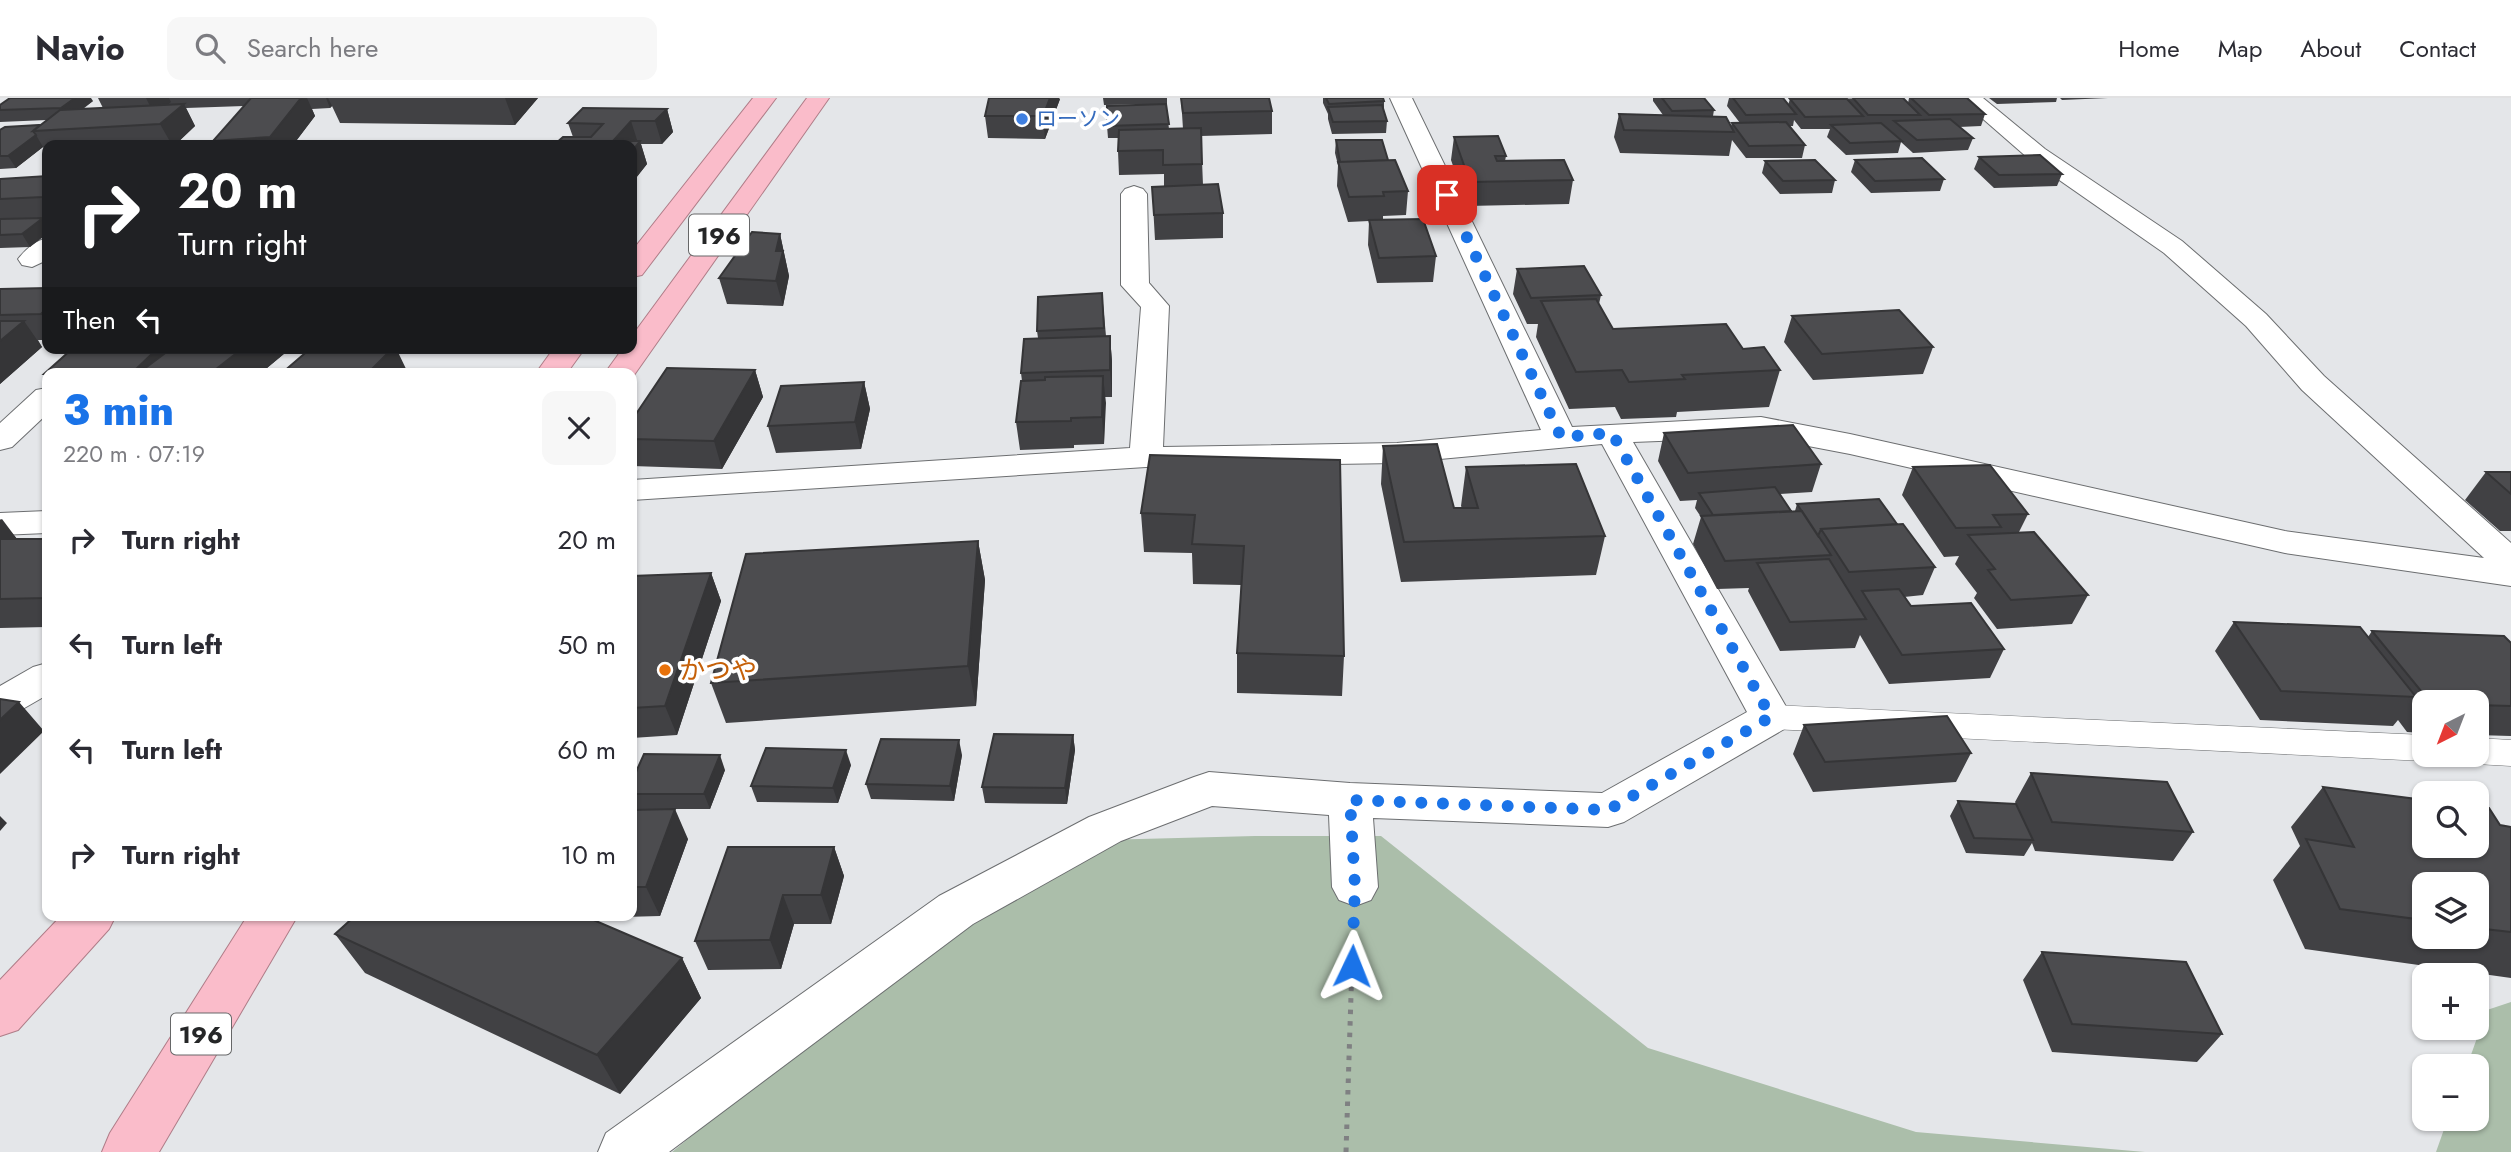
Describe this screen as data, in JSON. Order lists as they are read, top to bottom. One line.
{"streets":{"highway":["196"]},"places":["ローソン","かつや"],"north":"bottom left","page":{"header":"Navio","search":"Search here","nav":["Home","Map","About","Contact"],"turn":["20 m","Turn right"],"then":"Then","heading":["3 min","220 m · 07:19"],"list":[{"name":"Turn right","value":"20 m"},{"name":"Turn left","value":"50 m"},{"name":"Turn left","value":"60 m"},{"name":"Turn right","value":"10 m"}],"map_buttons":["+","−"]}}
